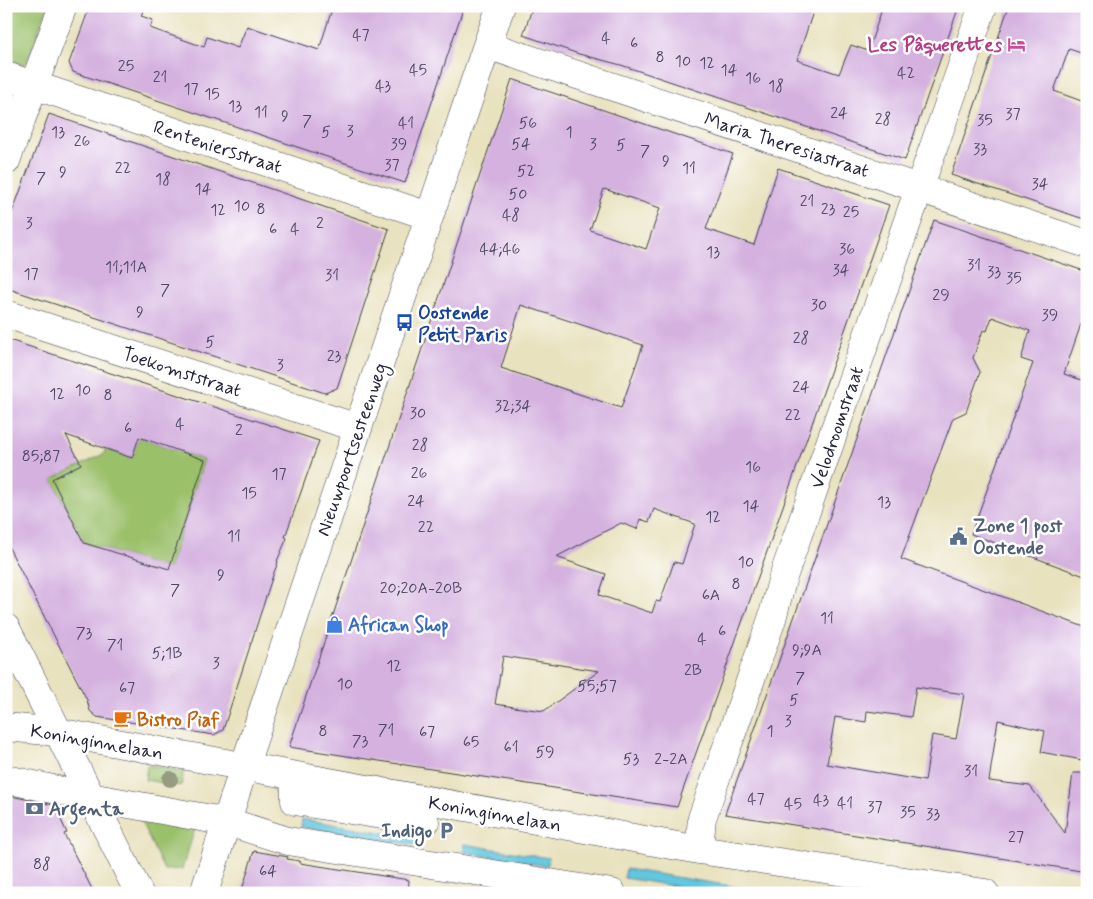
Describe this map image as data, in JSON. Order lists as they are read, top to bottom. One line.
{"streets":{"street":["Maria Theresiastraat","Renteniersstraat","Toekomststraat","Velodroomstraat","Nieuwpoortsesteenweg","Koninginnelaan"]},"crossings":[["Maria Theresiastraat","Velodroomstraat"],["Maria Theresiastraat","Nieuwpoortsesteenweg"],["Renteniersstraat","Nieuwpoortsesteenweg"],["Toekomststraat","Nieuwpoortsesteenweg"],["Velodroomstraat","Koninginnelaan"],["Nieuwpoortsesteenweg","Koninginnelaan"]],"places":{"hotel":["Les Pâquerettes"],"bus stop":["Oostende Petit Paris"],"public building":["Zone 1 post Oostende"],"shop":["African Shop"],"cafe":["Bistro Piaf"],"bank":["Argenta"],"parking":["Indigo"]},"house_numbers":["47","4","6","8","10","12","25","45","14","42","21","16","43","18","17","15","13","11","24","37","9","28","35","7","41","56","3","13","5","1","26","39","54","3","5","33","7","9","37","22","11","52","9","7","18","34","14","50","21","10","8","23","12","25","48","3","2","6","4","44;46","36","13","31","11;11A","34","33","17","31","35","7","29","30","9","39","28","5","23","3","24","10","12","8","32;34","30","22","4","6","2","28","85;87","16","26","17","15","24","13","14","12","22","11","10","9","8","20;20A-20B","7","6A","11","6","73","4","71","9;9A","5;1B","3","12","2B","7","10","55;57","67","5","3","71","8","1","67","73","65","61","59","53","2-2A","31","47","43","41","45","37","35","33","27","88","64"]}
